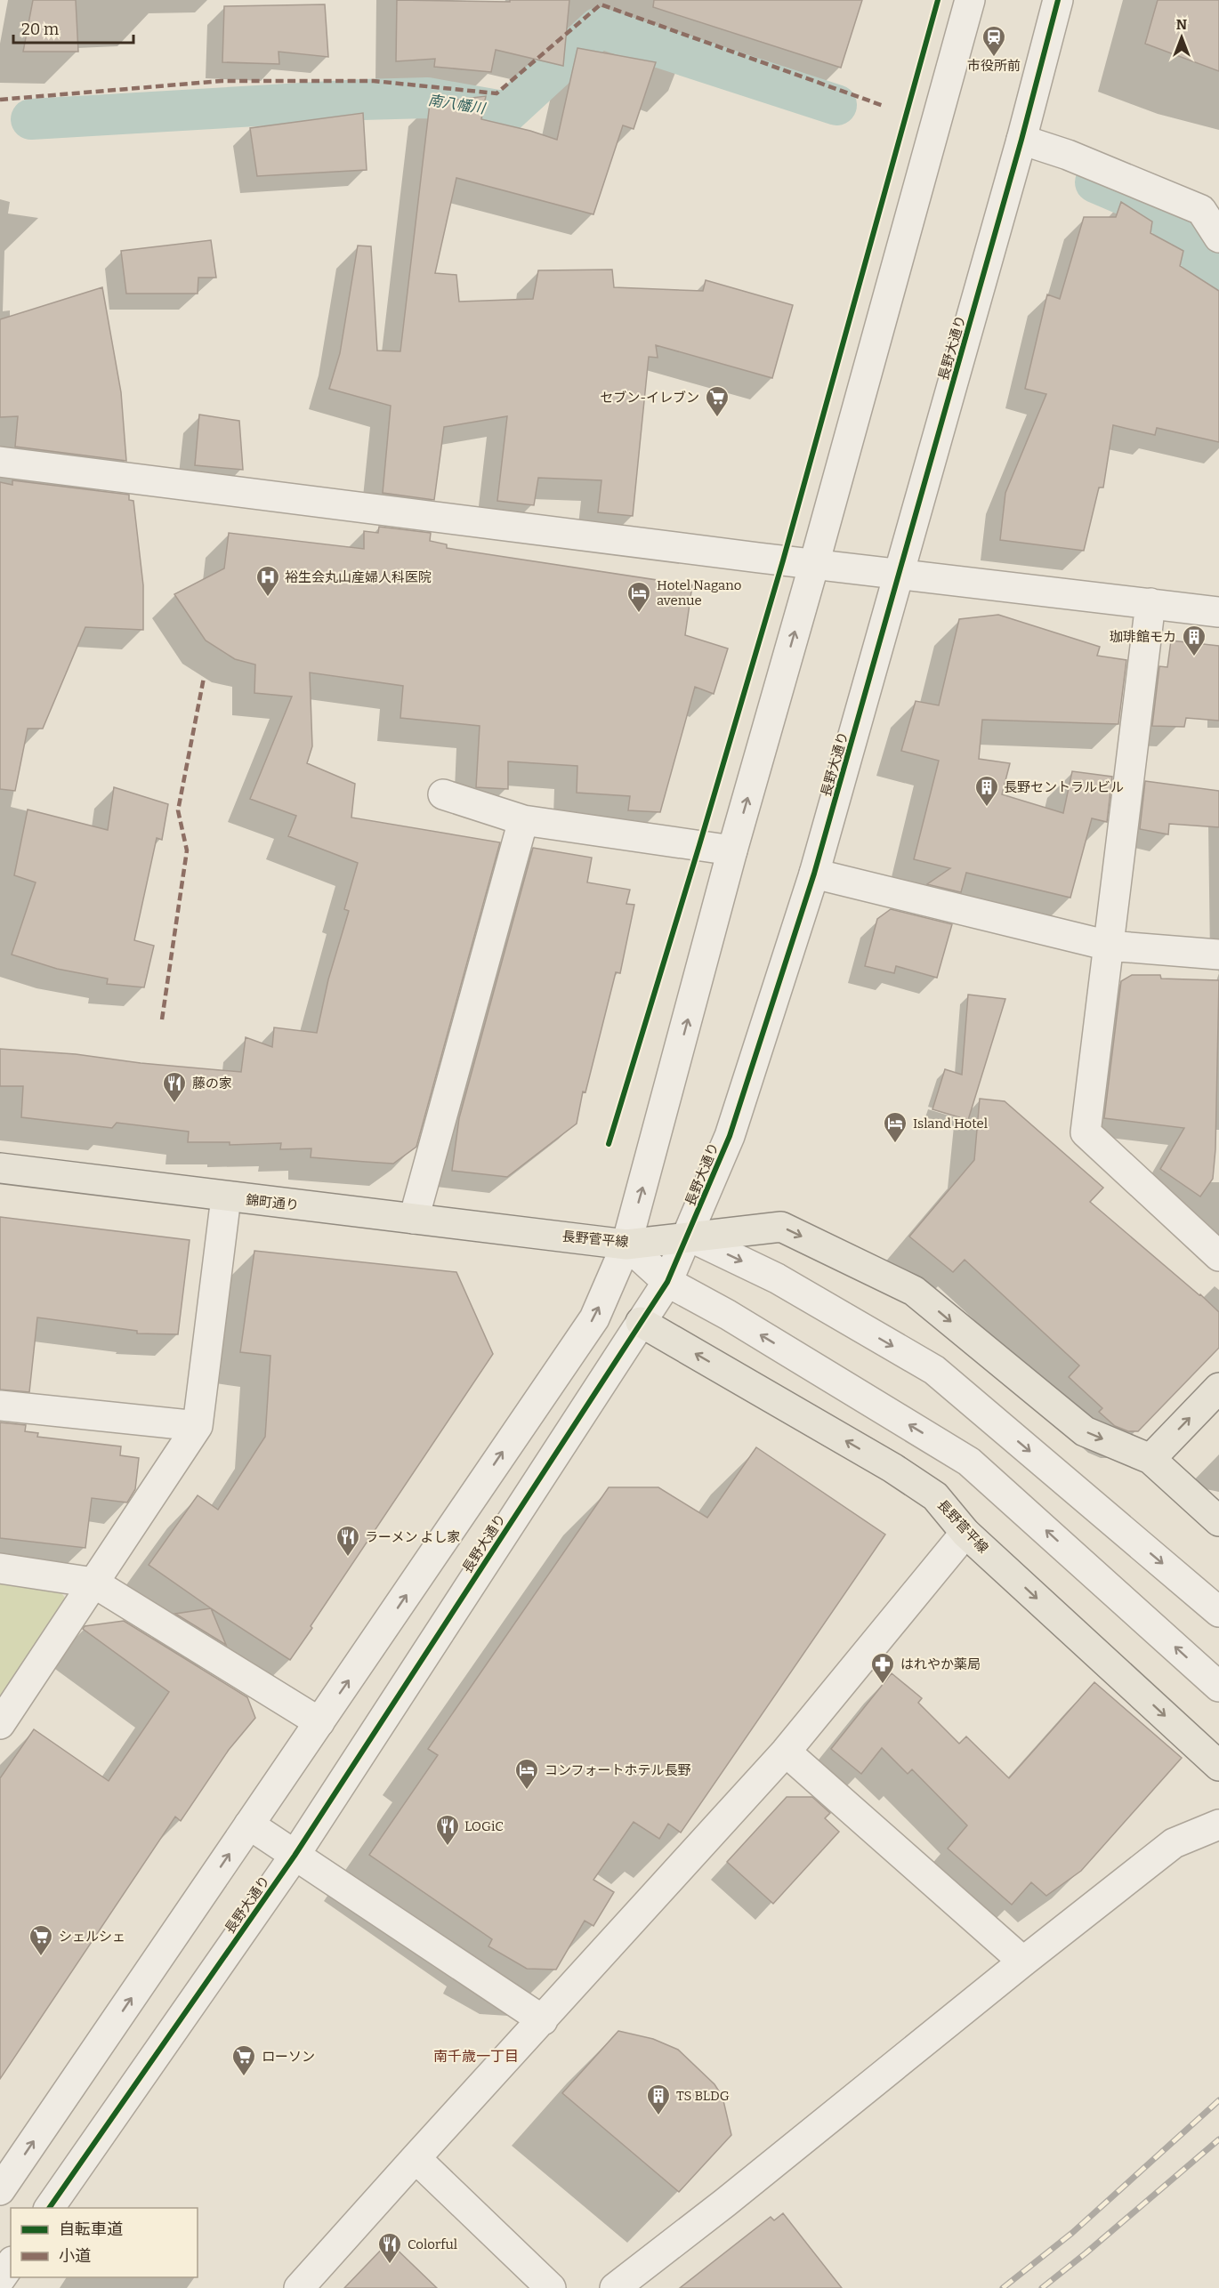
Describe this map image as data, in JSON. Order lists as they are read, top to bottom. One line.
{"streets":{"main road":["錦町通り","長野菅平線"],"street":["長野大通り"]},"crossings":[["長野大通り","長野菅平線"],["錦町通り","長野菅平線"]],"districts":["南千歳一丁目"],"water":["南八幡川"],"places":{"station":["市役所前"],"supermarket":["セブン-イレブン","シェルシェ","ローソン"],"hospital":["裕生会丸山産婦人科医院"],"hotel":["Hotel Nagano avenue","Island Hotel","コンフォートホテル長野"],"building":["珈琲館モカ","長野セントラルビル","TS BLDG"],"restaurant":["藤の家","ラーメン よし家","LOGiC","Colorful"],"pharmacy":["はれやか薬局"]},"legend":["自転車道","小道"],"scale_bar":"20 m","north":"top"}
